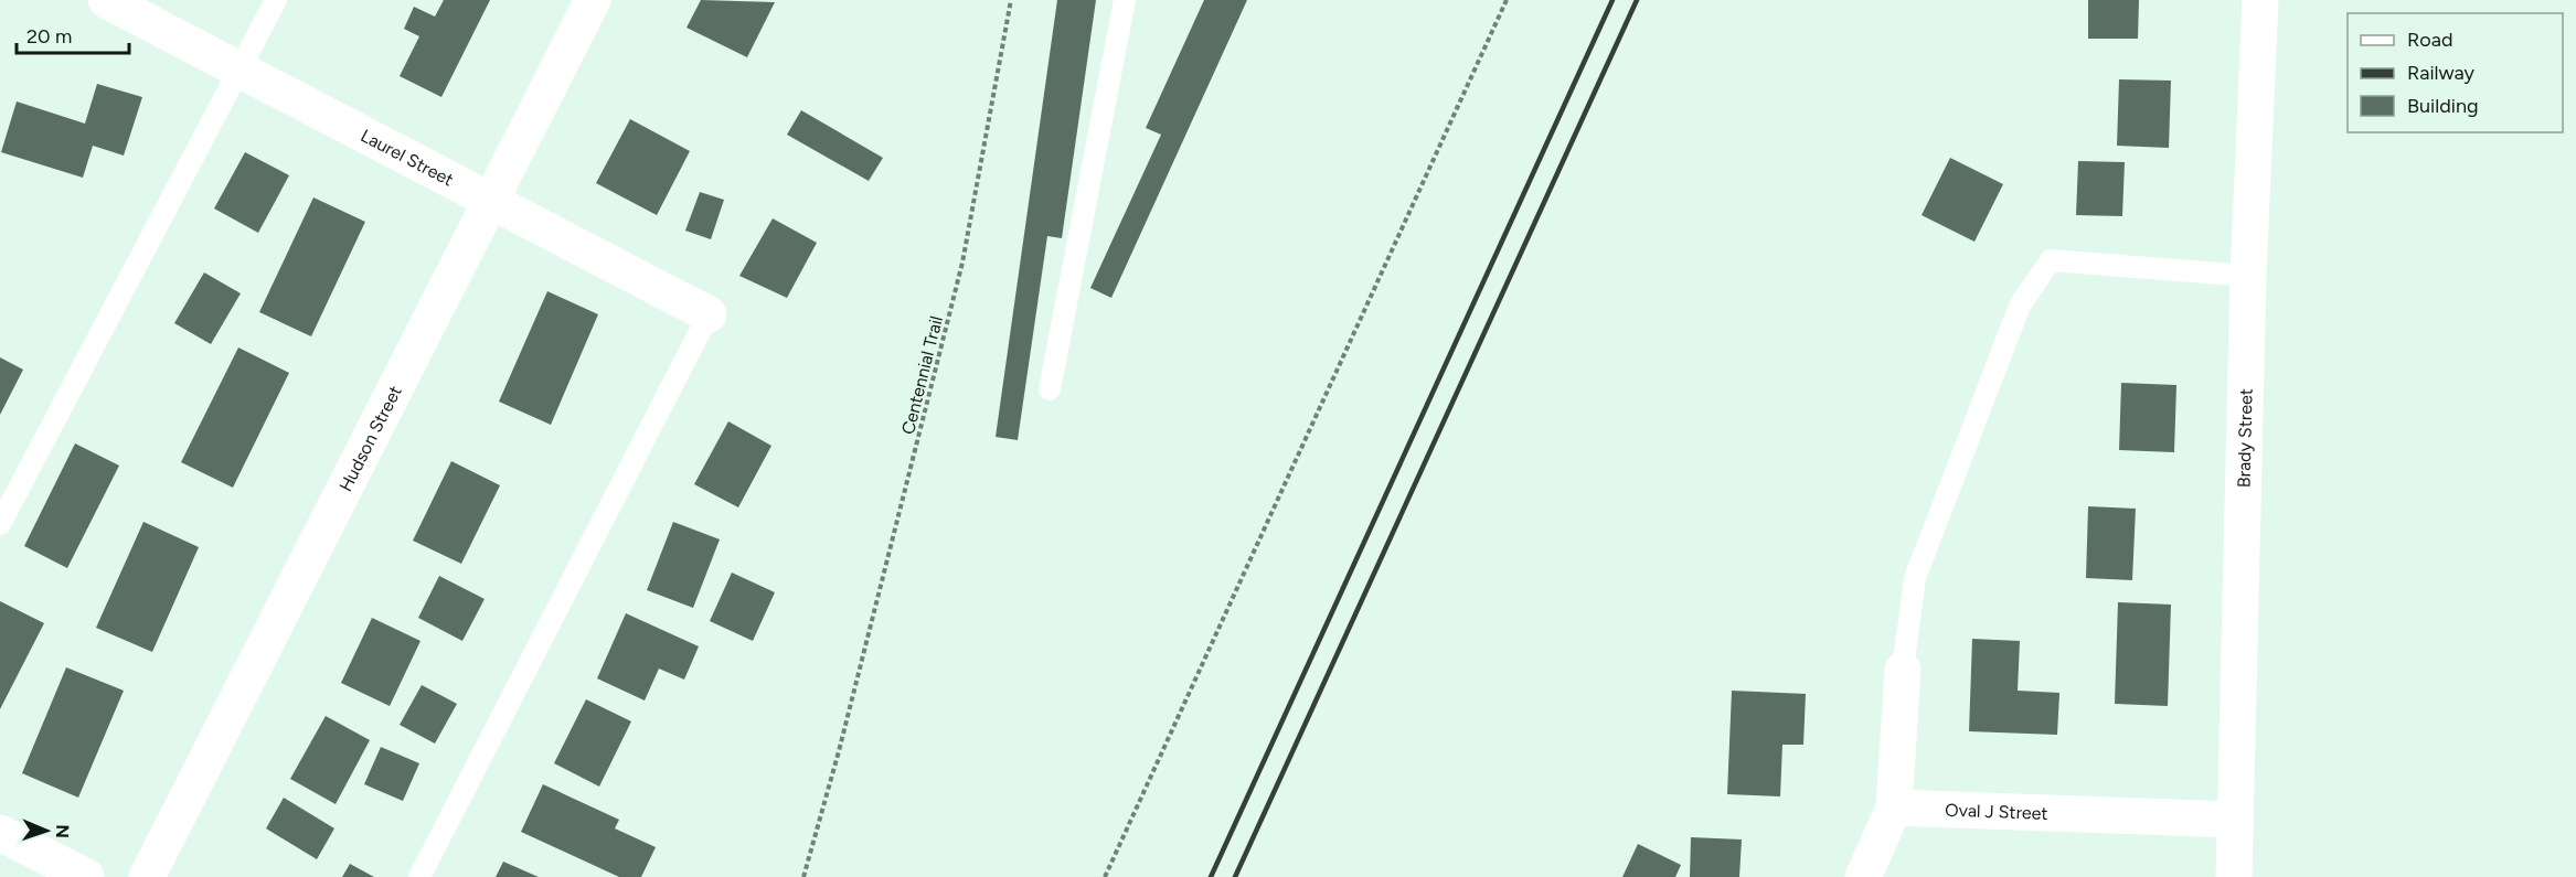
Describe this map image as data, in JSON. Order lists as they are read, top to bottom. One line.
{"streets":{"street":["Laurel Street","Hudson Street","Brady Street","Oval J Street"],"path":["Centennial Trail"]},"crossings":[["Laurel Street","Hudson Street"],["Brady Street","Oval J Street"]],"legend":["Road","Railway","Building"],"scale_bar":"20 m","north":"right"}
